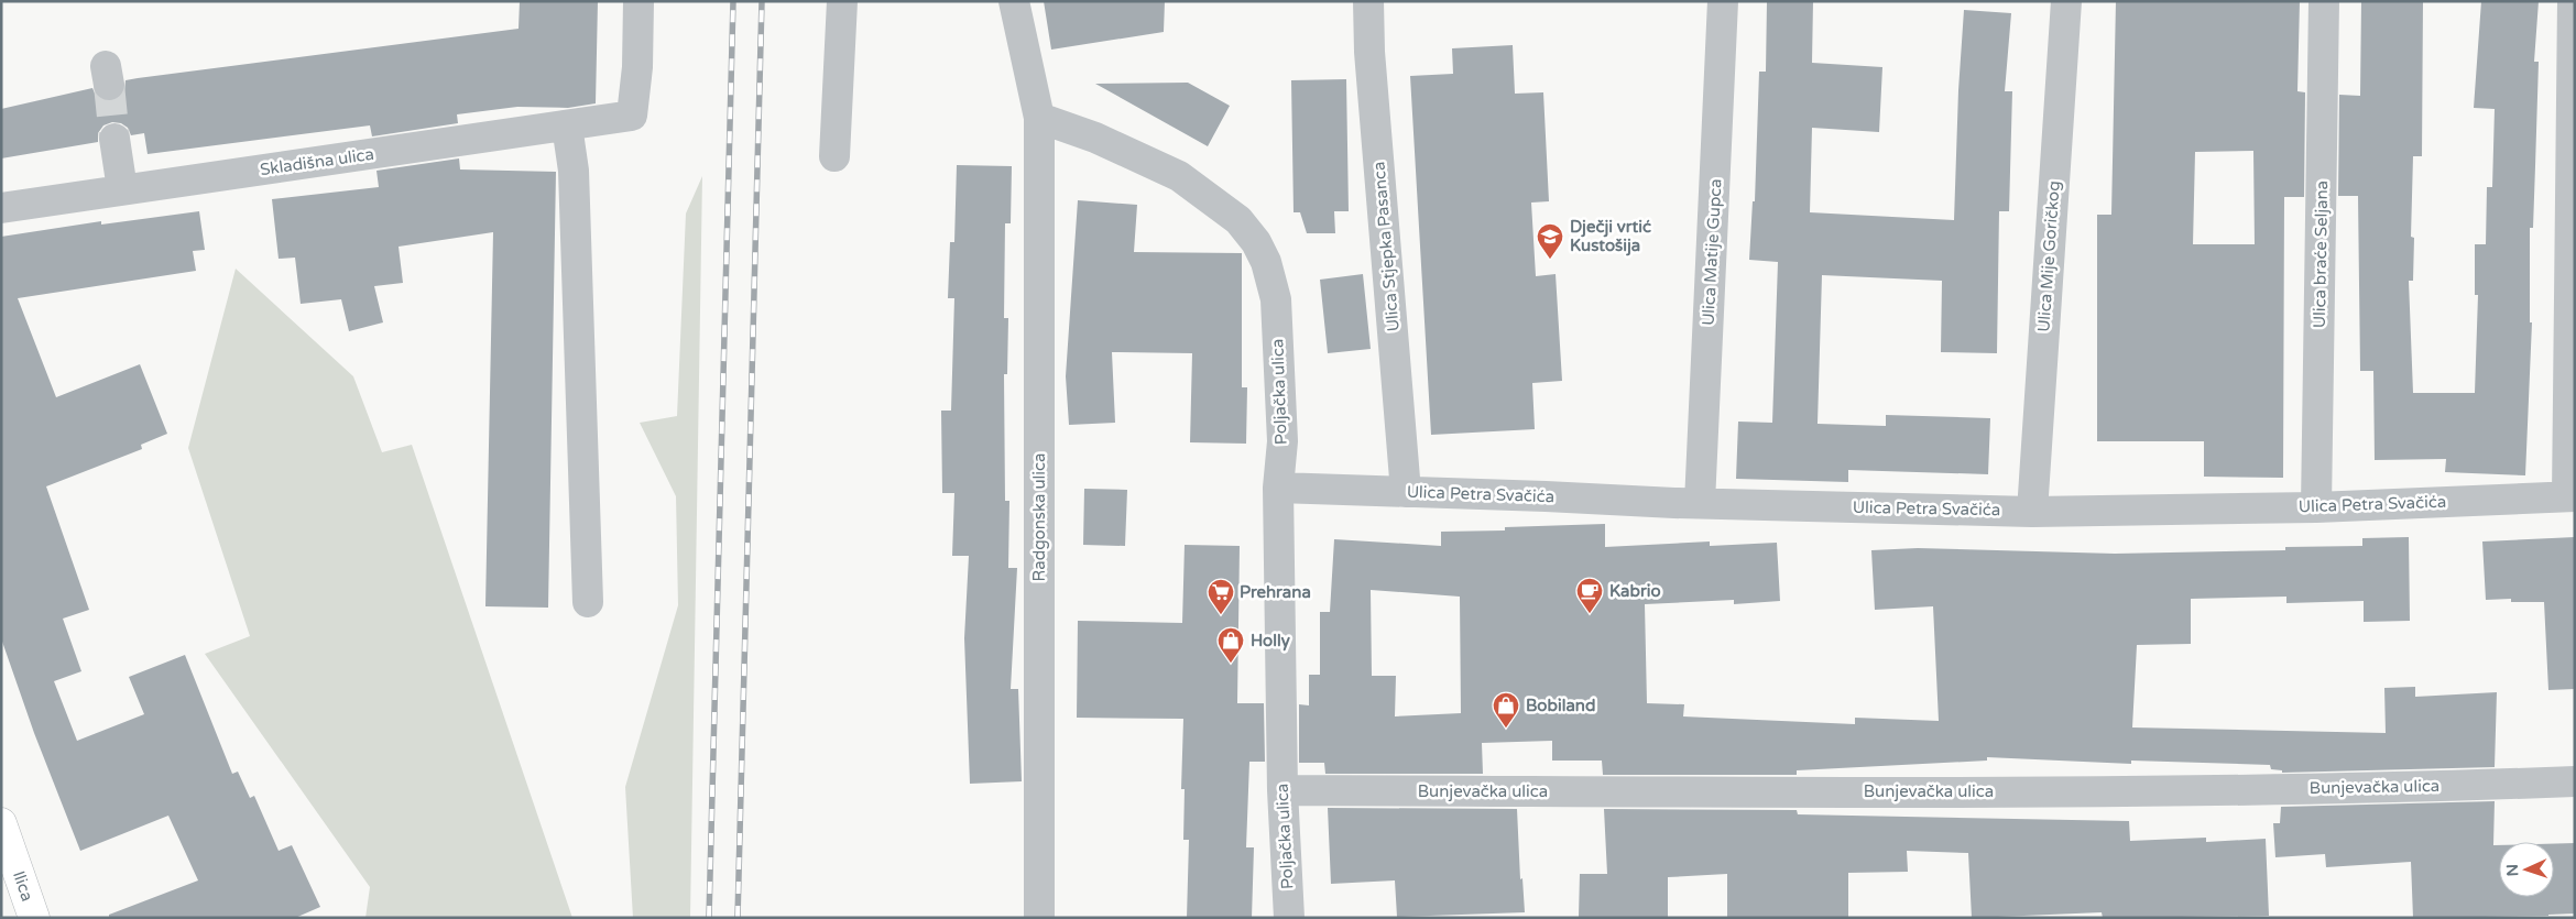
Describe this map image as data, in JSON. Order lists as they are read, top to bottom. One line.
{"streets":{"main road":["Ilica"],"street":["Skladišna ulica","Ulica Stjepka Pasanca","Ulica Matije Gupca","Ulica braće Seljana","Ulica Mije Goričkog","Poljačka ulica","Ulica Petra Svačića","Radgonska ulica","Bunjevačka ulica"]},"crossings":[["Ulica Stjepka Pasanca","Ulica Petra Svačića"],["Ulica Matije Gupca","Ulica Petra Svačića"],["Ulica braće Seljana","Ulica Petra Svačića"],["Ulica Mije Goričkog","Ulica Petra Svačića"],["Poljačka ulica","Ulica Petra Svačića"],["Poljačka ulica","Radgonska ulica"],["Poljačka ulica","Bunjevačka ulica"]],"places":{"school or university":["Dječji vrtić Kustošija"],"cafe":["Kabrio"],"supermarket":["Prehrana"],"shop":["Holly","Bobiland"]},"north":"left"}
